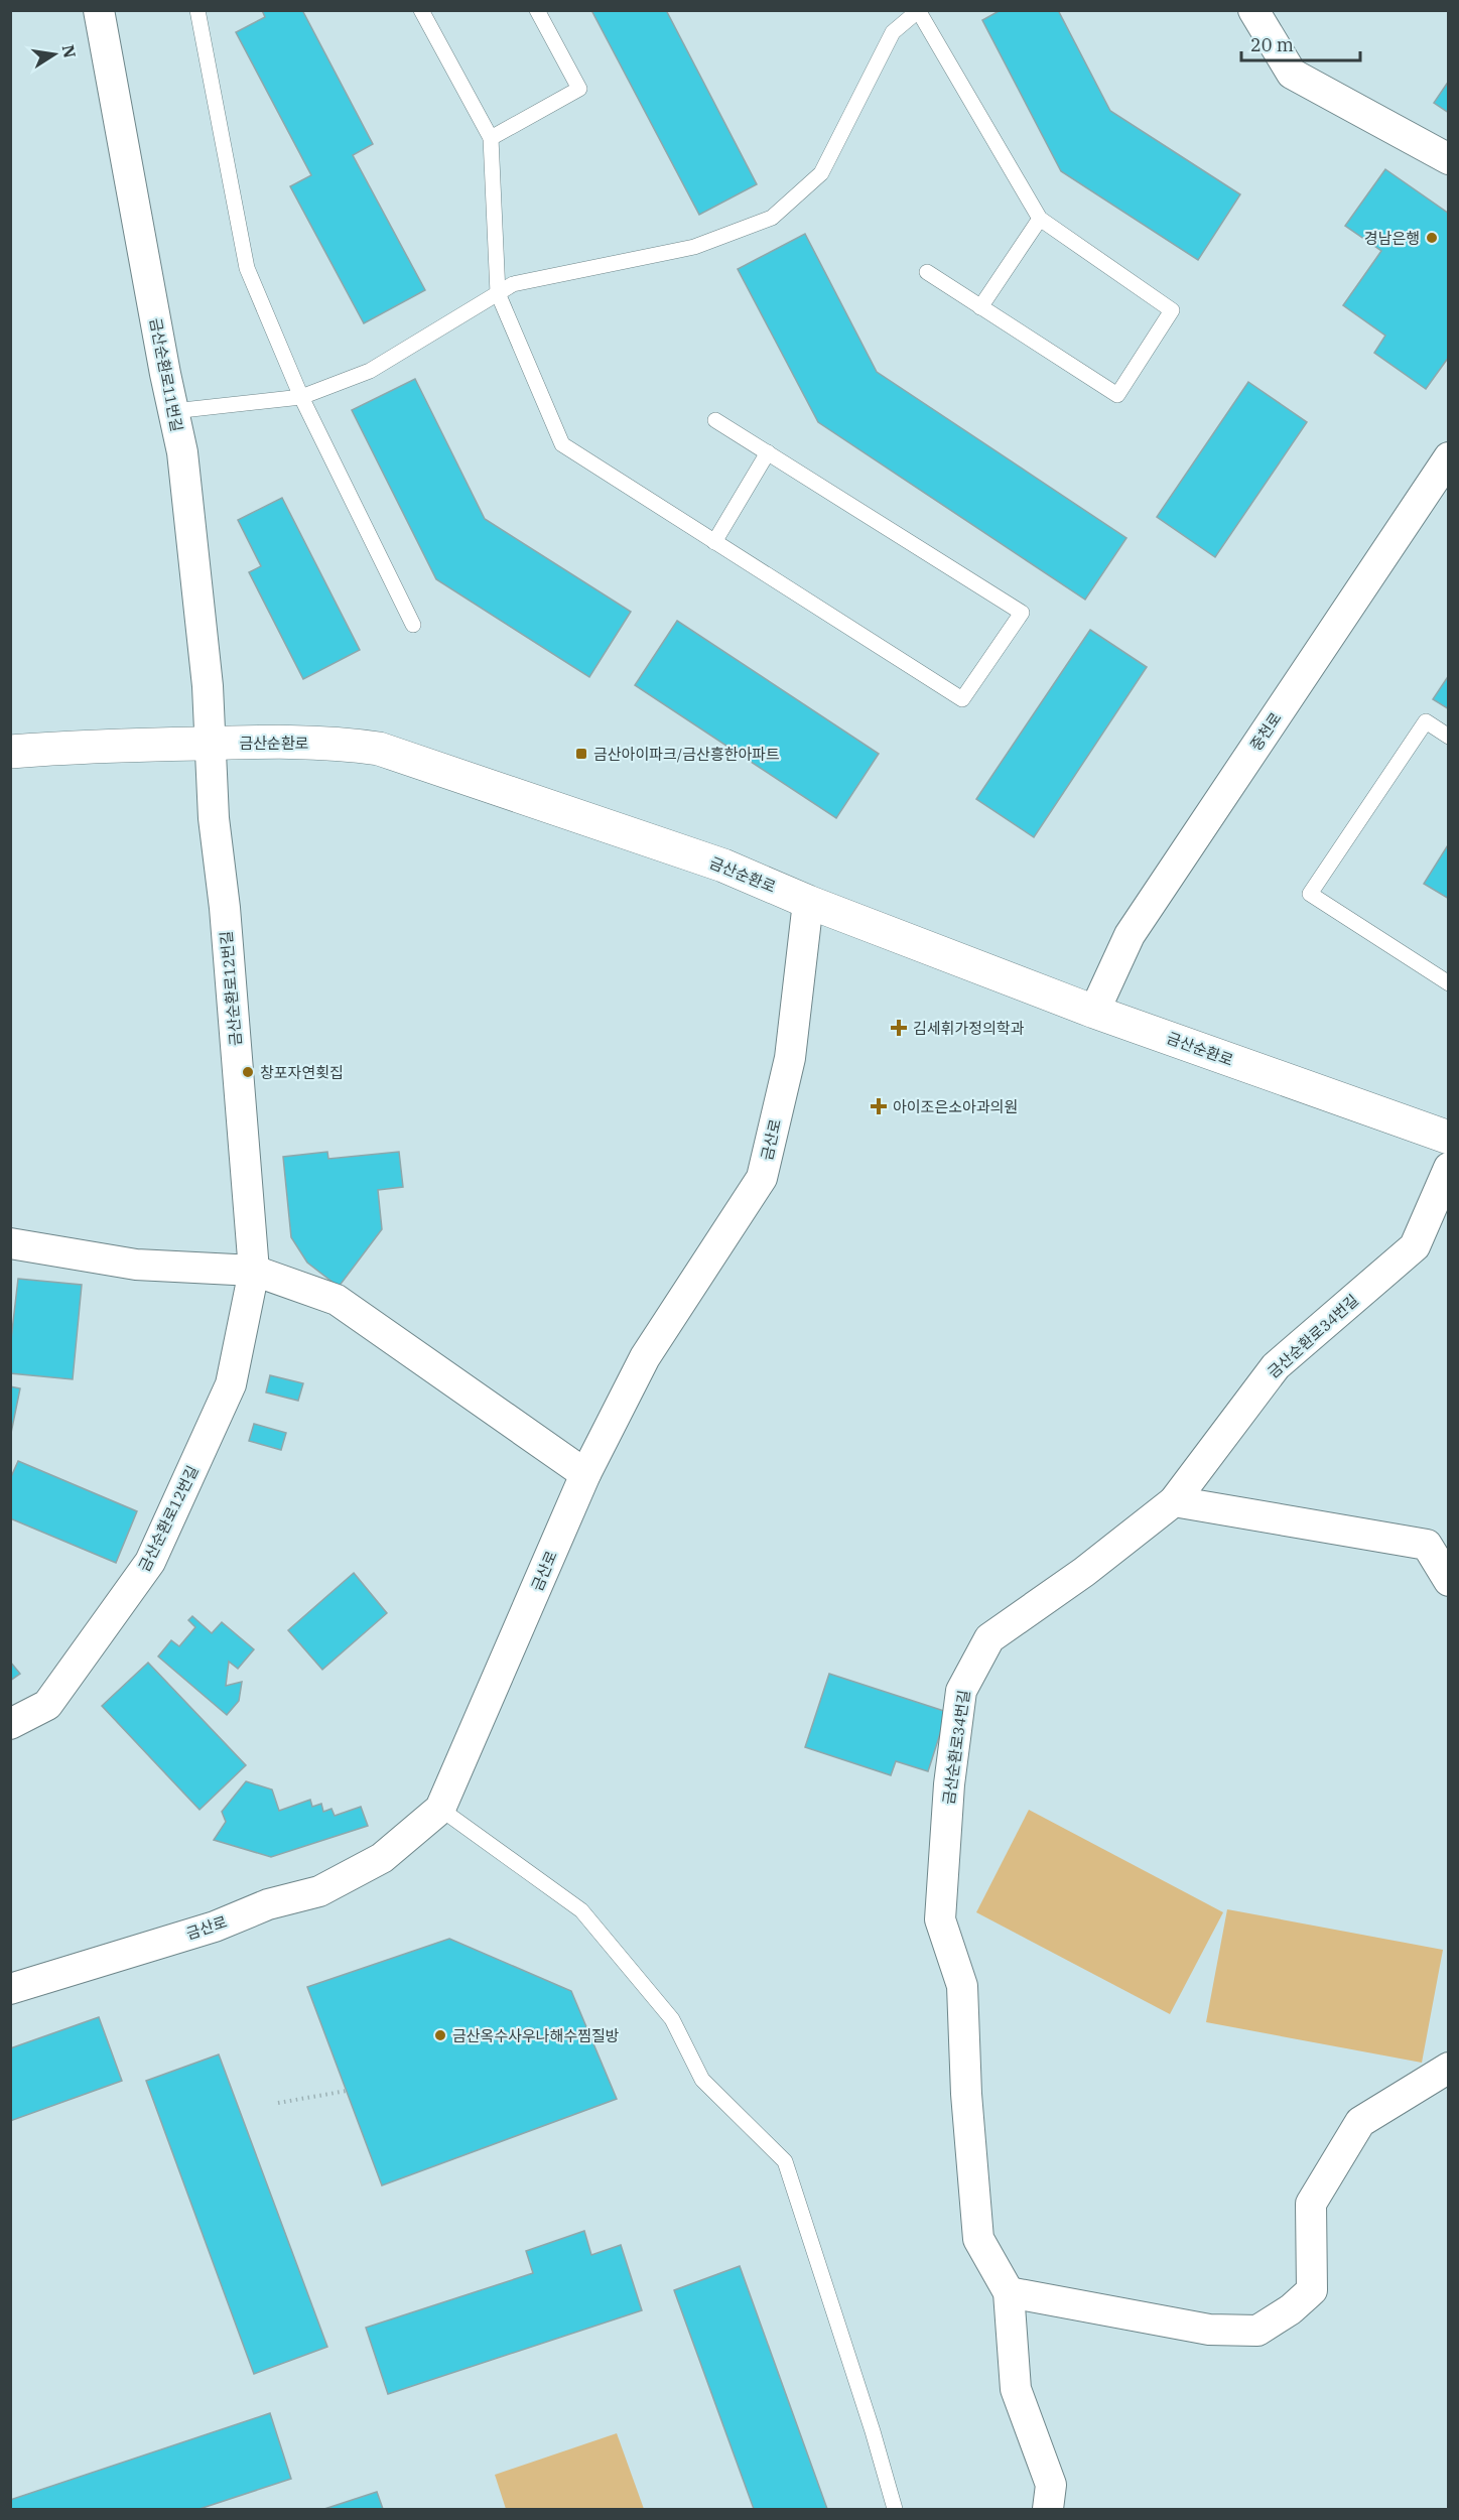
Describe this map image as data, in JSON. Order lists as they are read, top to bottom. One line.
{"streets":{"street":["금산순환로11번길","중천로","금산순환로","금산순환로12번길","금산로","금산순환로34번길"]},"crossings":[["금산순환로11번길","금산순환로"],["금산순환로11번길","금산순환로12번길"],["중천로","금산순환로"],["금산순환로","금산순환로12번길"],["금산순환로","금산로"]],"places":{"other":["경남은행","창포자연횟집","금산옥수사우나해수찜질방"],"transit":["금산아이파크/금산흥한아파트"],"health":["김세휘가정의학과","아이조은소아과의원"]},"scale_bar":"20 m","north":"right"}
